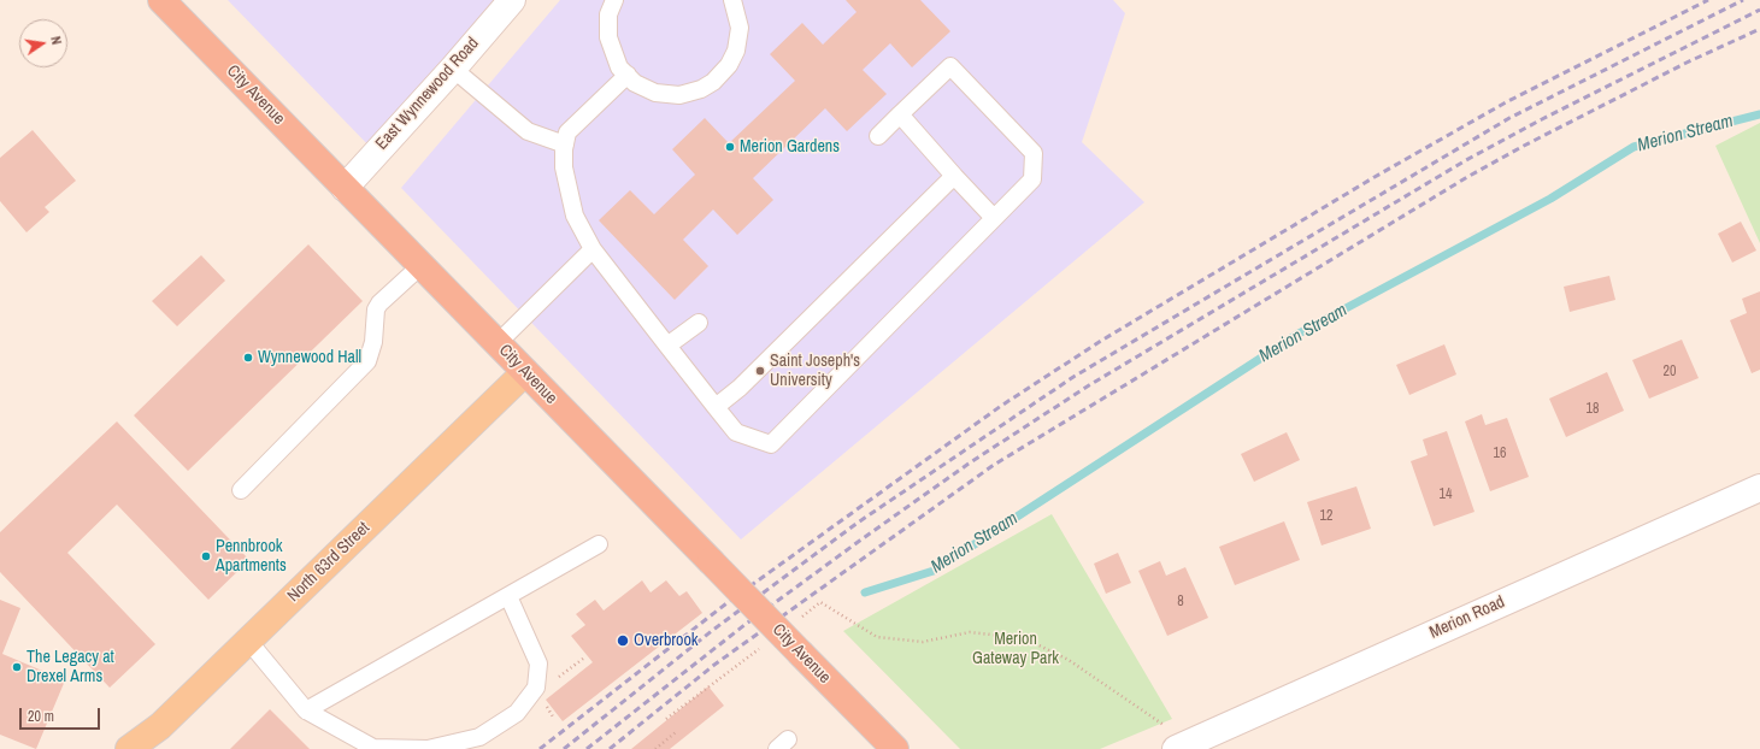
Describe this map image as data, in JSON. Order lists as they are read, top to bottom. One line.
{"streets":{"highway":["City Avenue"],"main road":["North 63rd Street"],"street":["East Wynnewood Road","Merion Road"]},"crossings":[["East Wynnewood Road","City Avenue"],["City Avenue","North 63rd Street"]],"water":["Merion Stream"],"parks":["Merion Gateway Park"],"places":["Merion Gardens","Wynnewood Hall","Saint Joseph's University","Pennbrook Apartments","Overbrook","The Legacy at Drexel Arms"],"house_numbers":["20","18","16","14","12","8"],"scale_bar":"20 m","north":"right"}
